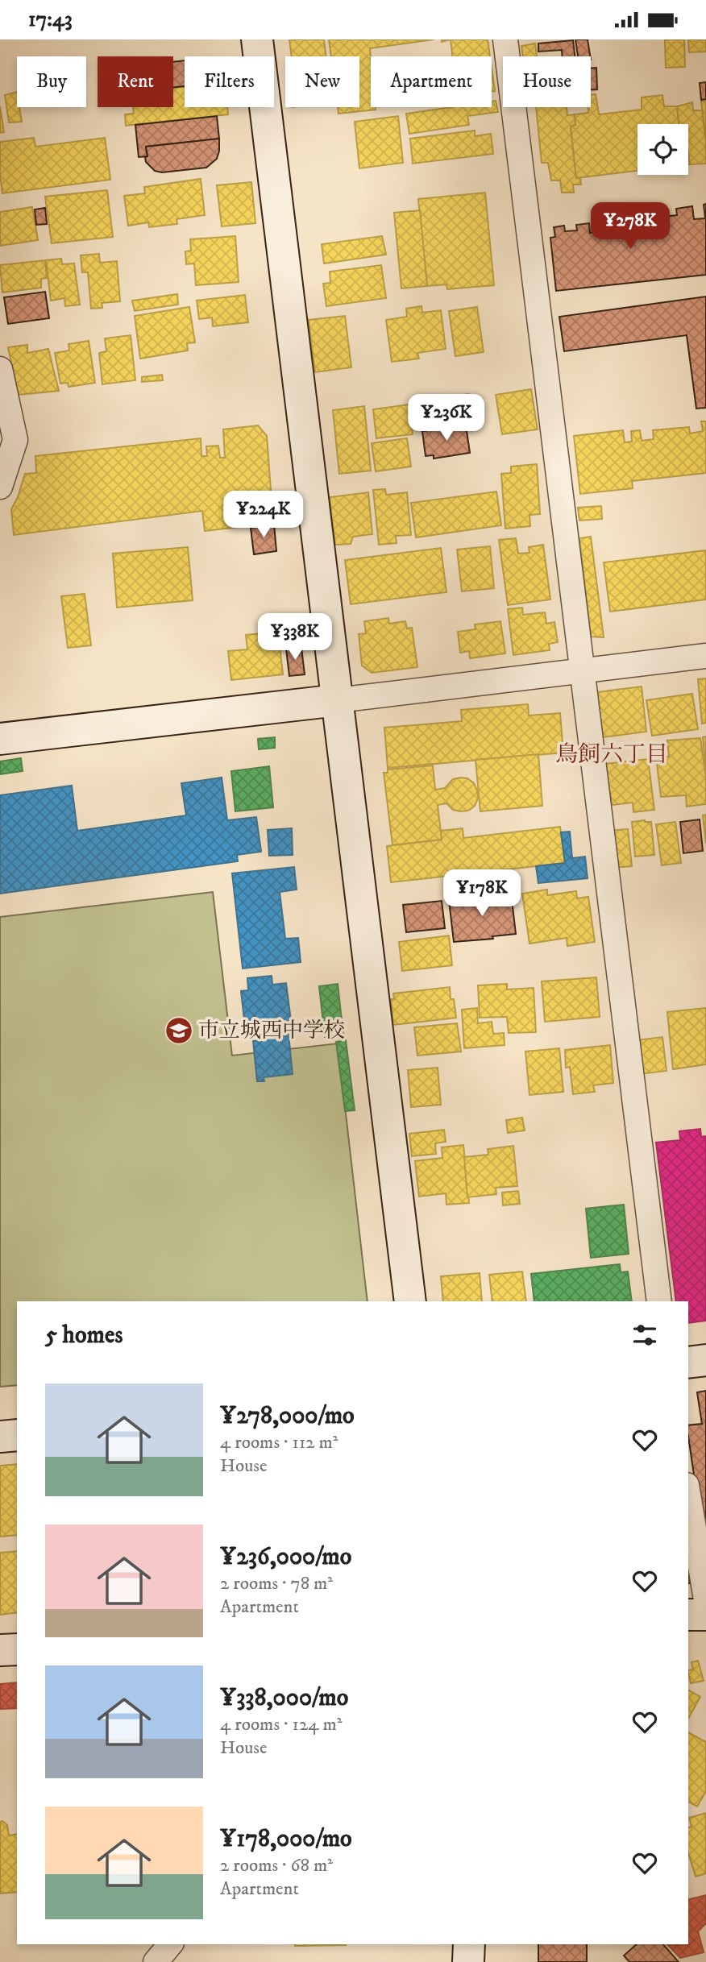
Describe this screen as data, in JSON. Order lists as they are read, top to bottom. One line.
{"districts":["鳥飼六丁目"],"places":{"school or university":["市立城西中学校"]},"page":{"status":"17:43","chip":["Buy","Rent","Filters","New","Apartment","House"],"price":["¥278K","¥236K","¥224K","¥338K","¥178K"],"heading":"5 homes","list":[{"name":"¥278,000/mo","note":"4 rooms · 112 m² · House"},{"name":"¥236,000/mo","note":"2 rooms · 78 m² · Apartment"},{"name":"¥338,000/mo","note":"4 rooms · 124 m² · House"},{"name":"¥178,000/mo","note":"2 rooms · 68 m² · Apartment"}]}}
